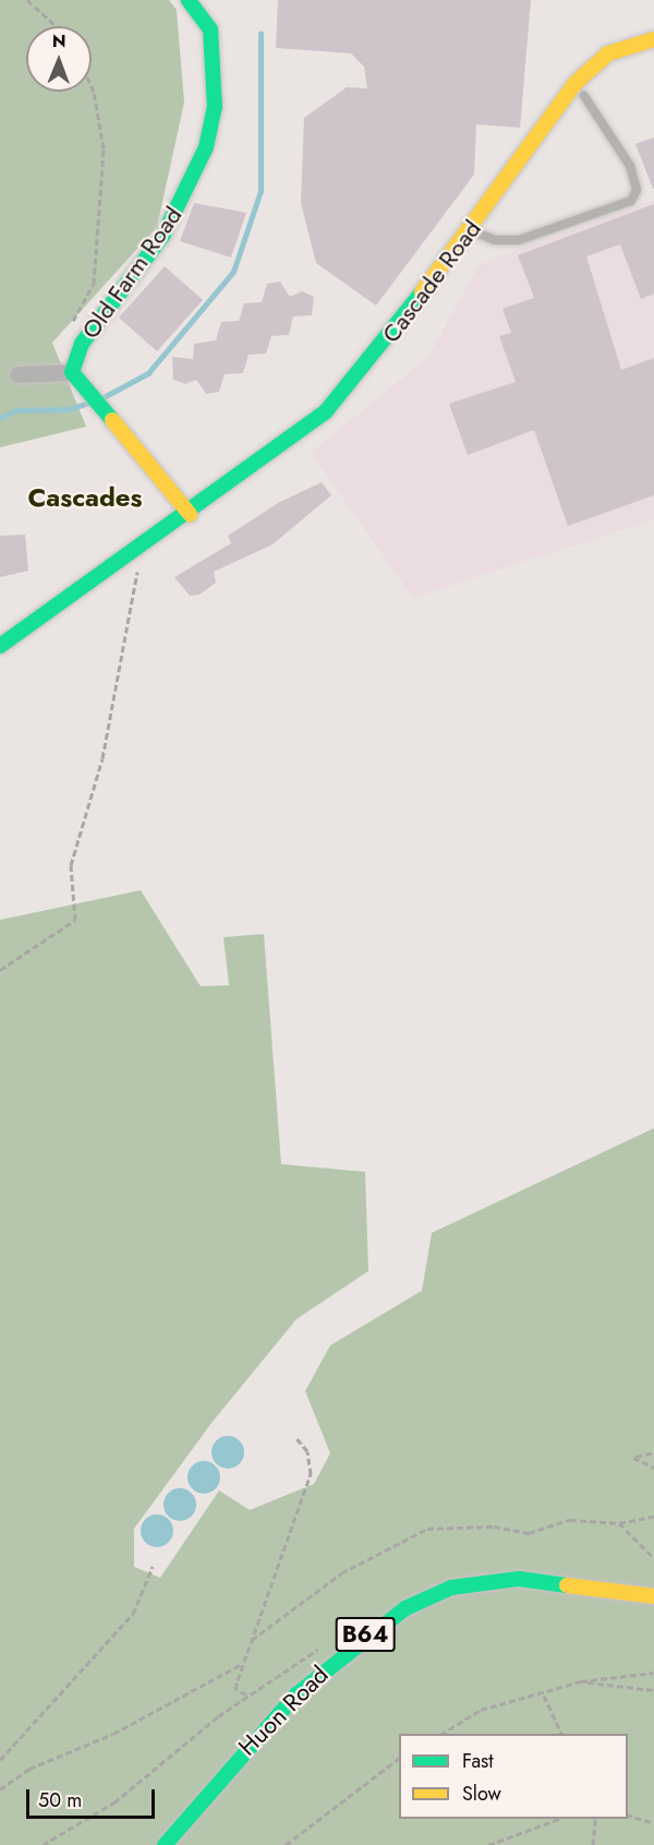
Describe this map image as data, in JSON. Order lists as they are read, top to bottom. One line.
{"streets":{"street":["Old Farm Road","Cascade Road","B64","Huon Road"]},"districts":["Cascades"],"legend":["Fast","Slow"],"scale_bar":"50 m","north":"top"}
